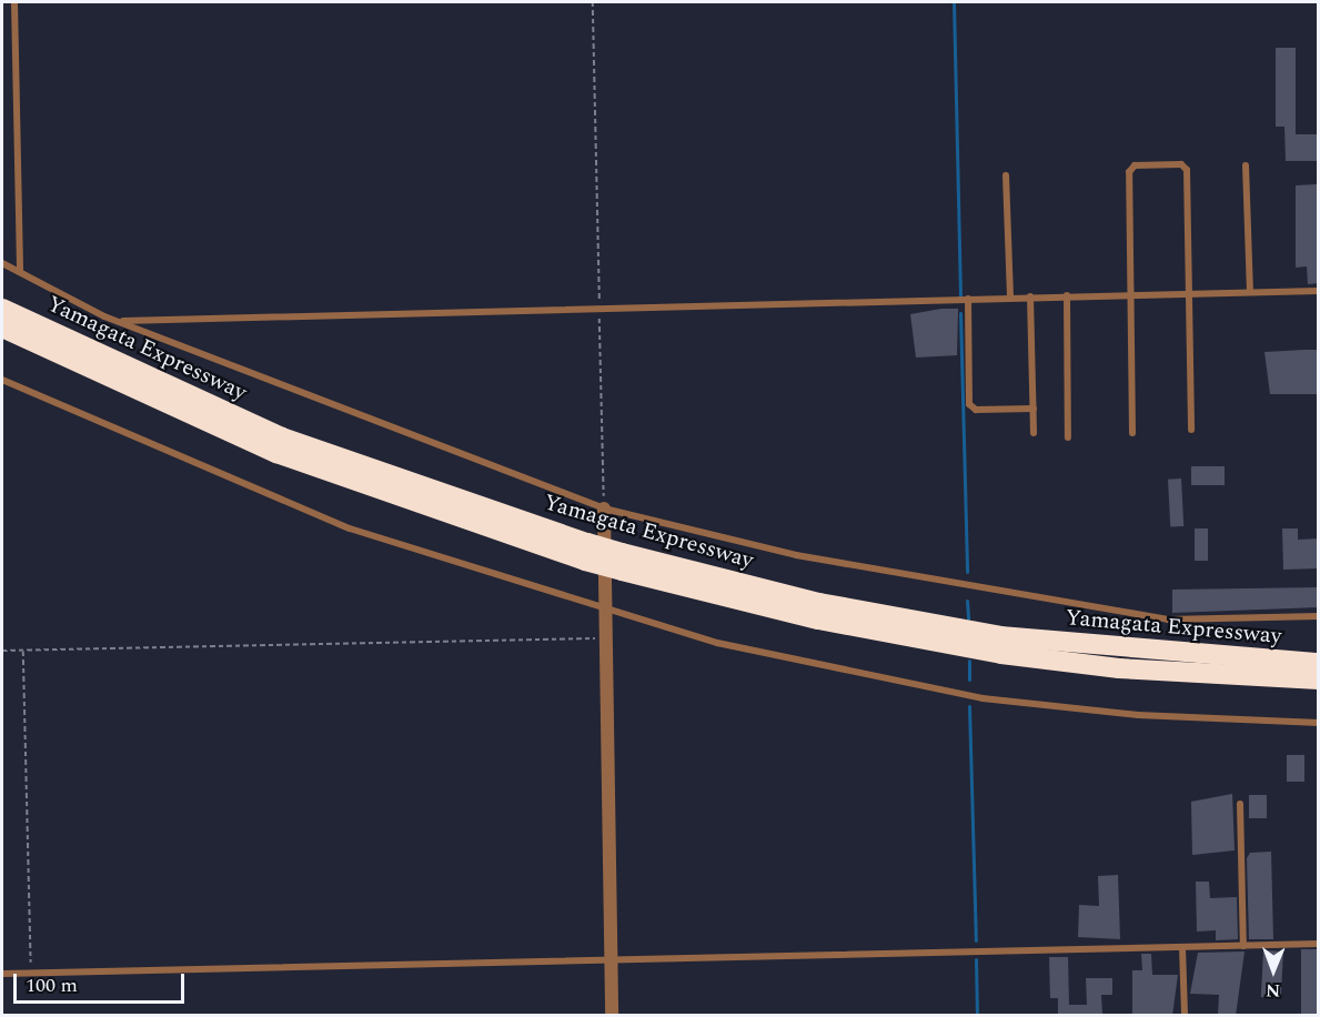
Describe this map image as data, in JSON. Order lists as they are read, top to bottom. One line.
{"streets":{"highway":["Yamagata Expressway"]},"scale_bar":"100 m","north":"bottom"}
